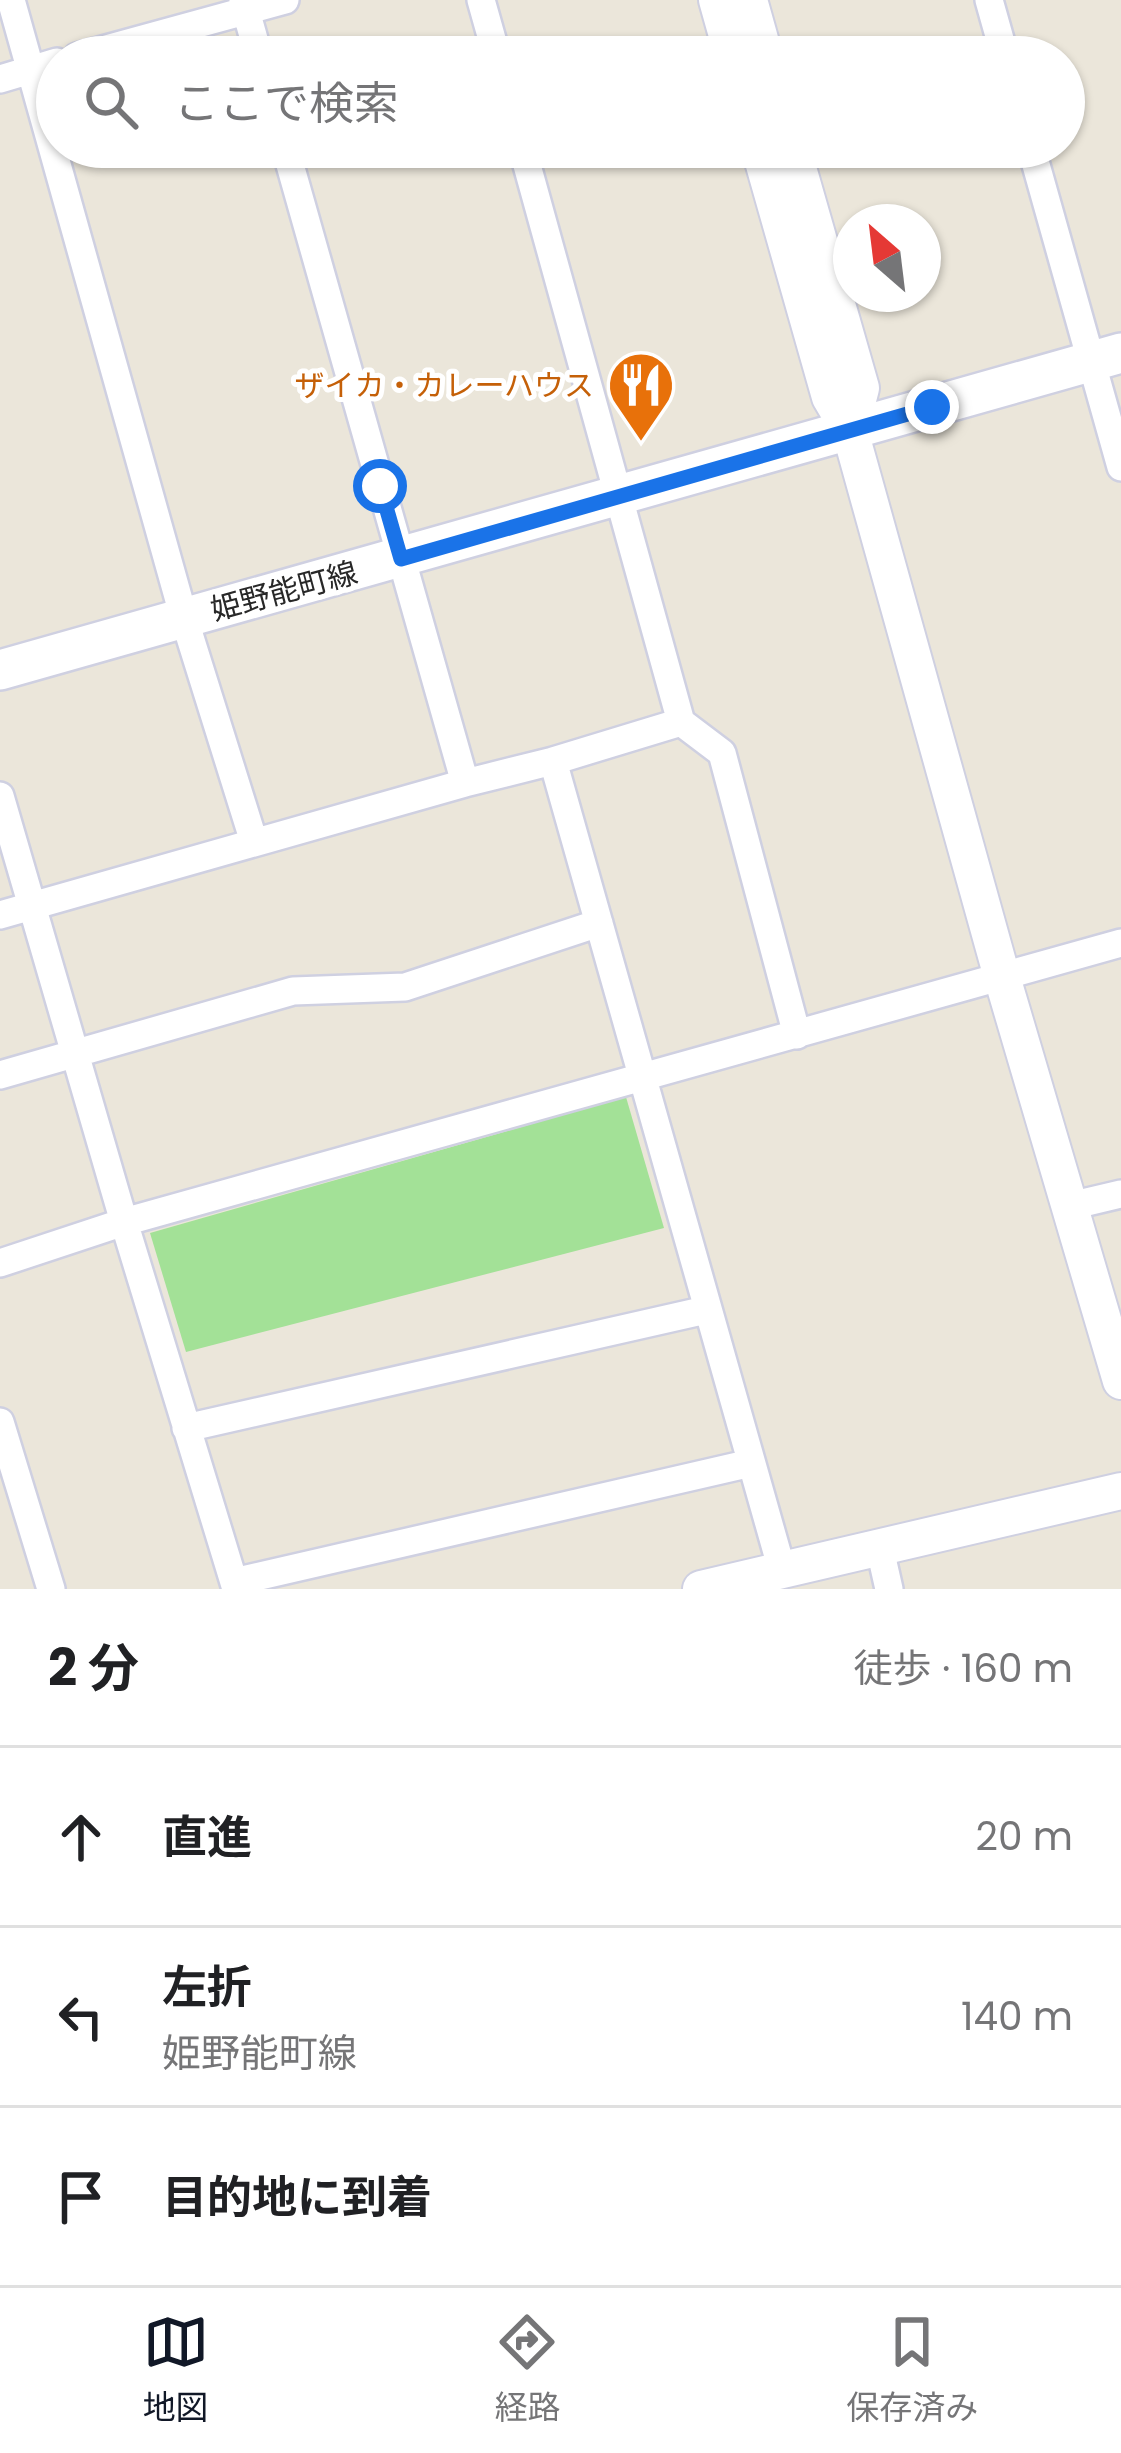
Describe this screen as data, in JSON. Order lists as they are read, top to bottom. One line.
{"streets":{"main road":["姫野能町線"]},"places":{"restaurant":["ザイカ・カレーハウス"]},"north":"top left","page":{"search":"ここで検索","heading":["2 分","徒歩 · 160 m"],"list":[["直進","20 m"],["左折","姫野能町線","140 m"],"目的地に到着"],"nav":["地図","経路","保存済み"]}}
